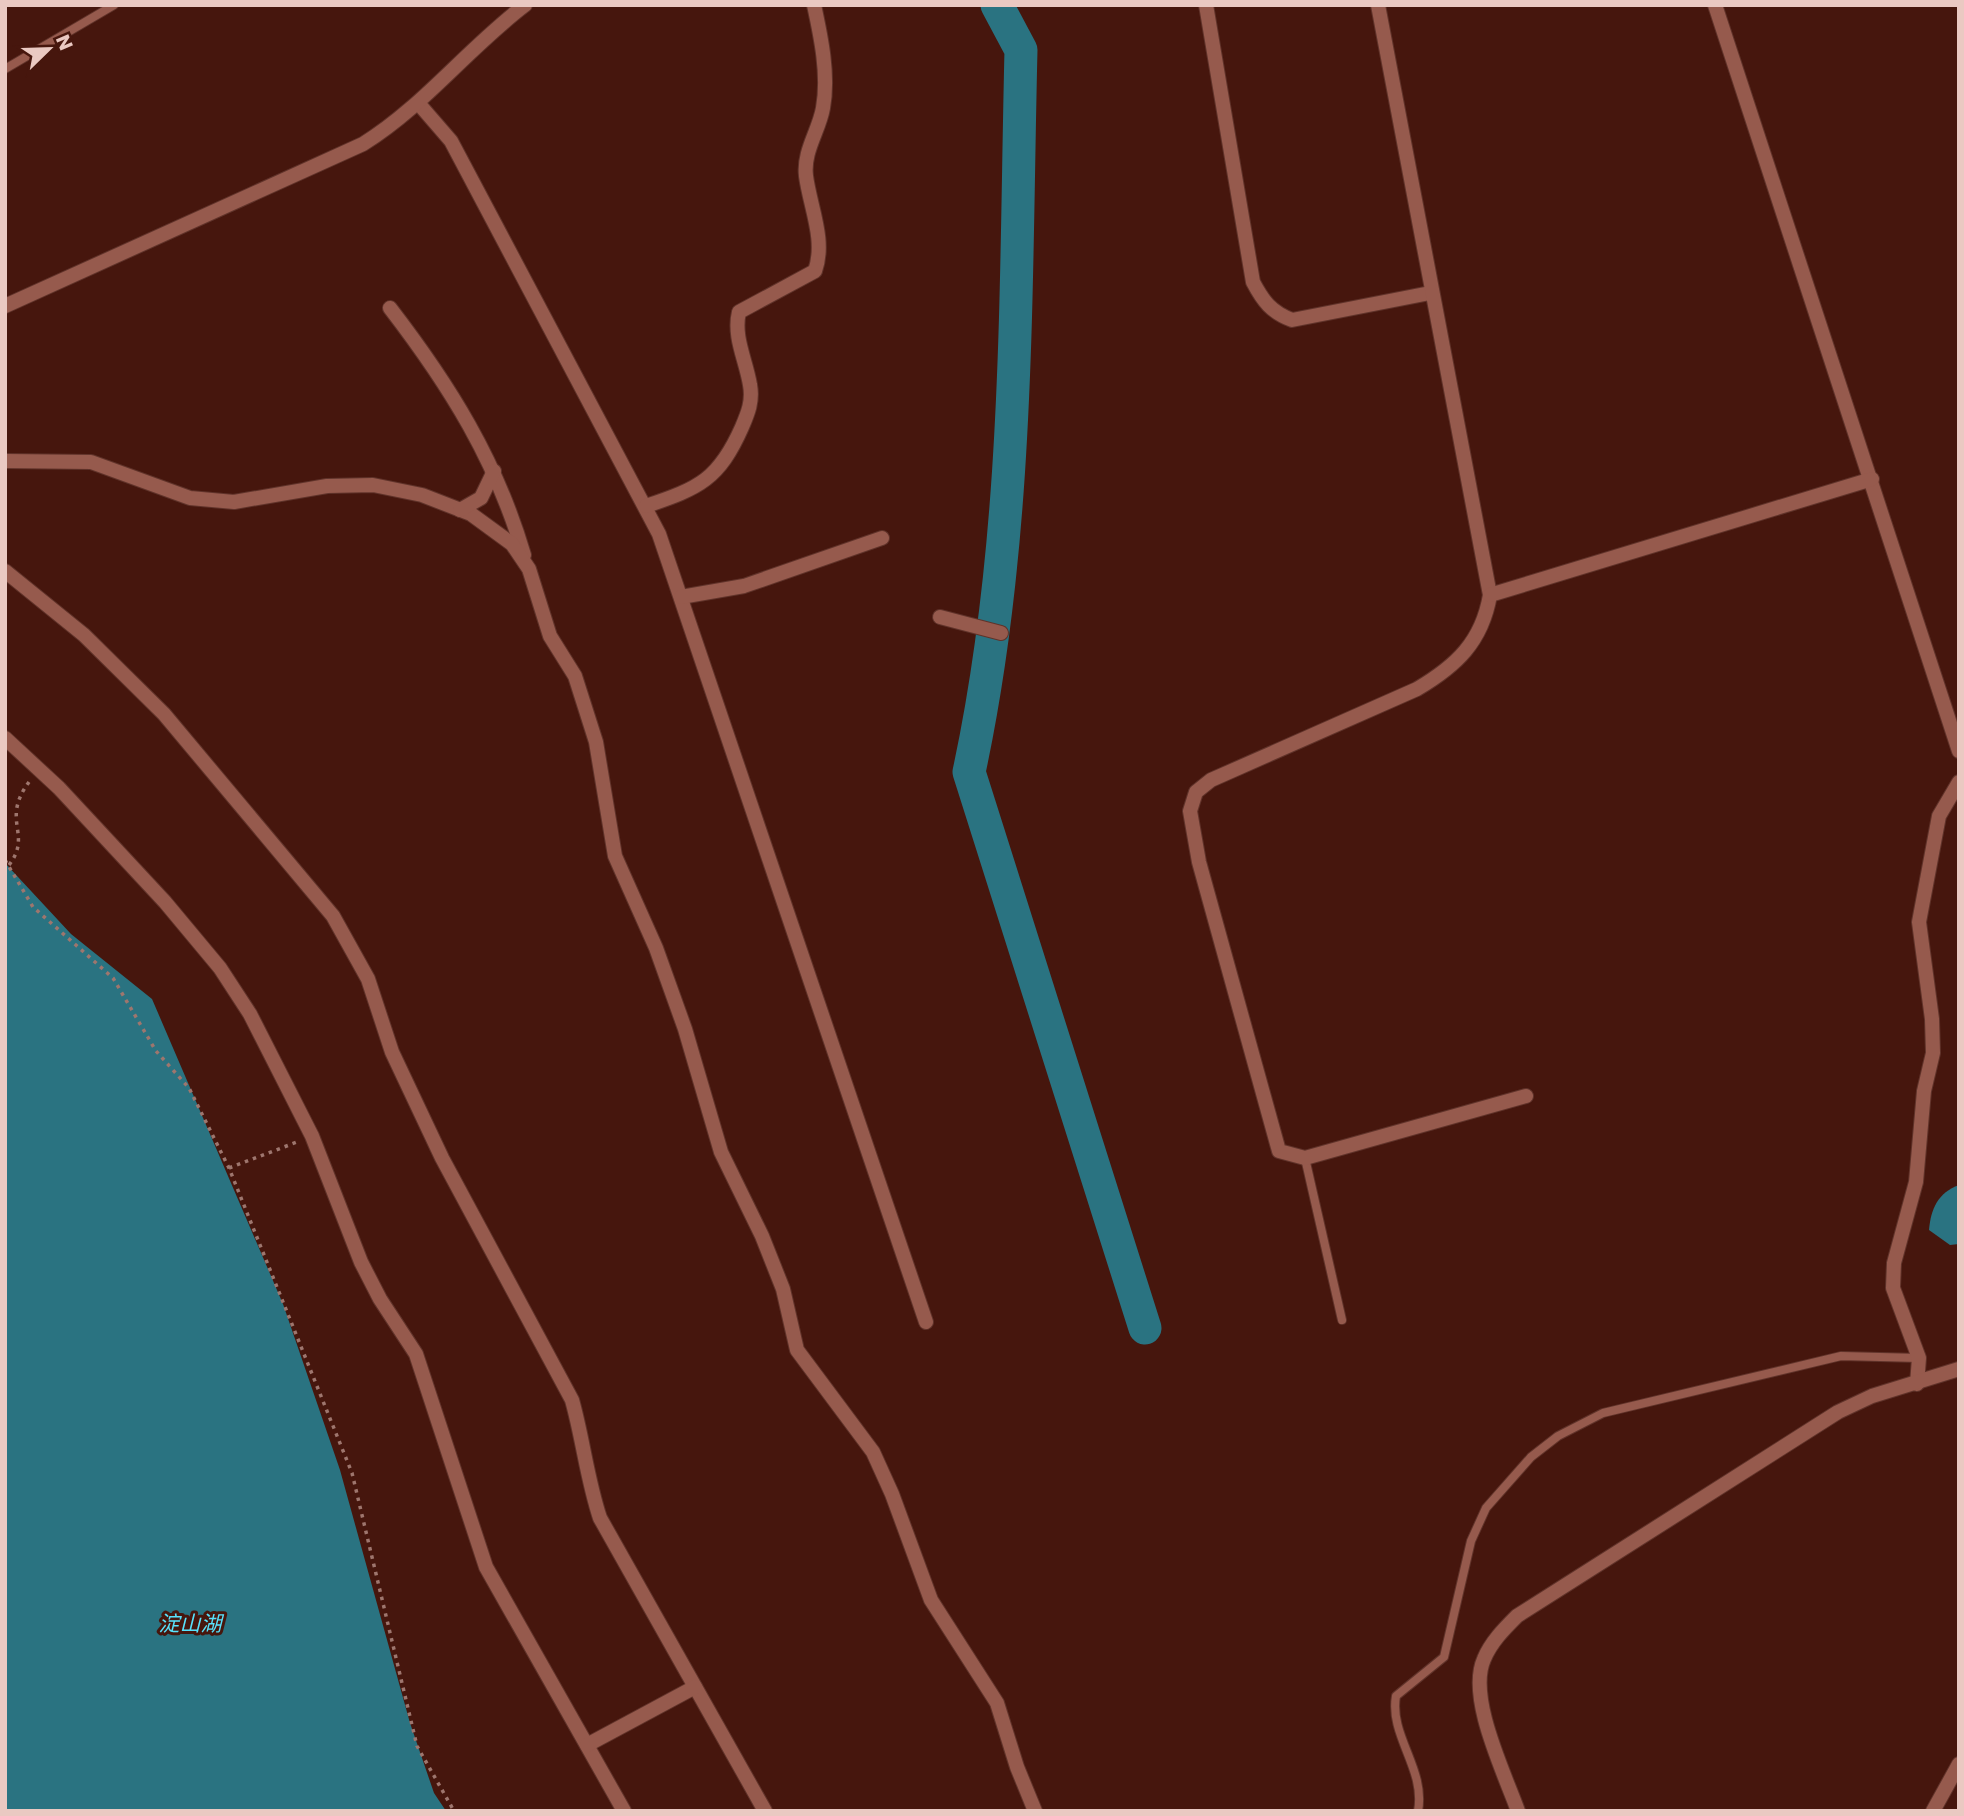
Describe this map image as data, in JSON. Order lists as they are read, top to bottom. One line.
{"water":["淀山湖"],"north":"top right"}
